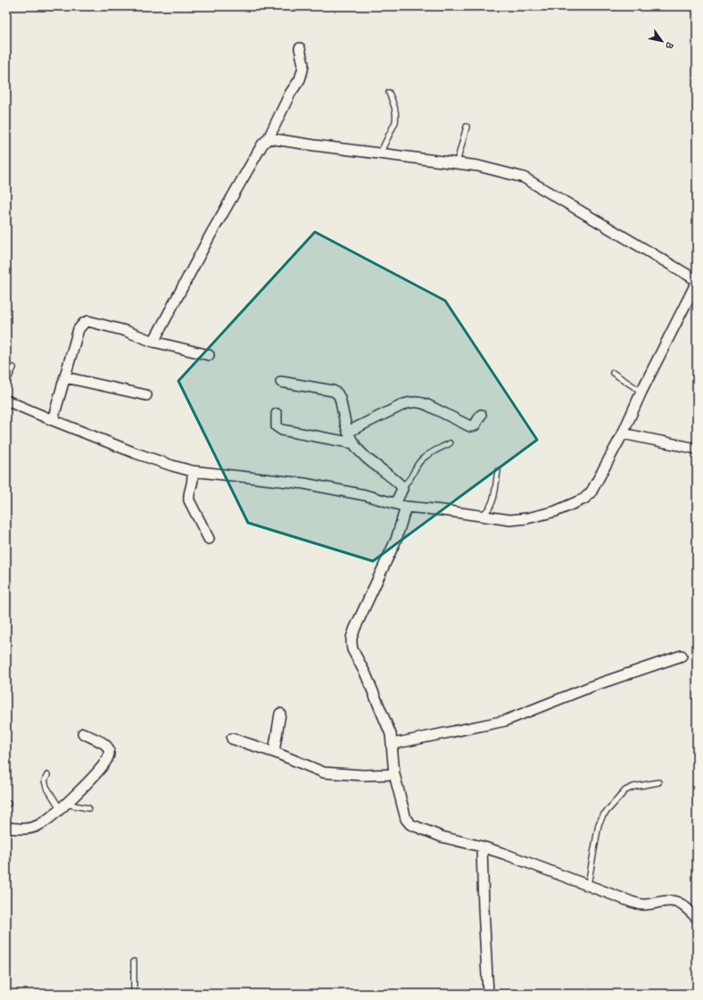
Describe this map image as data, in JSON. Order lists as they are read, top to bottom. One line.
{"north":"bottom right"}
